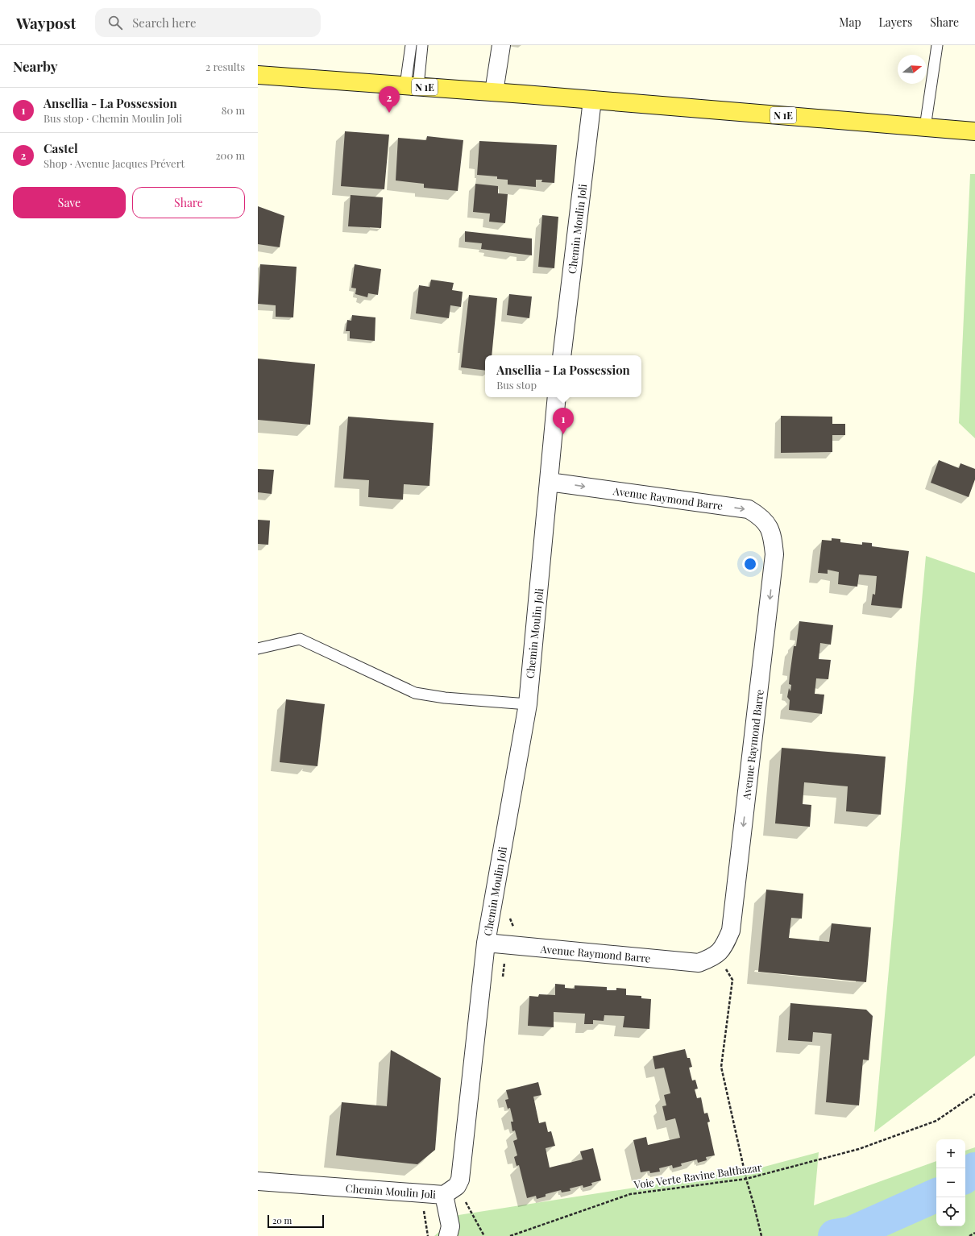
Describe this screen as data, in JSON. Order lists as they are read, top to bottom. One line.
{"streets":{"main road":["N 1E"],"street":["Chemin Moulin Joli","Avenue Raymond Barre"],"path":["Voie Verte Ravine Balthazar"]},"crossings":[["N 1E","Chemin Moulin Joli"],["Chemin Moulin Joli","Avenue Raymond Barre"]],"scale_bar":"20 m","north":"right","page":{"header":"Waypost","search":"Search here","nav":["Map","Layers","Share"],"heading":["Nearby","2 results"],"pins":["2","1"],"list":[{"mark":"1","name":"Ansellia - La Possession","note":"Bus stop · Chemin Moulin Joli","value":"80 m"},{"mark":"2","name":"Castel","note":"Shop · Avenue Jacques Prévert","value":"200 m"}],"buttons":["Save","Share"],"popup":["Ansellia - La Possession","Bus stop"],"map_buttons":["+","−"],"scale":"20 m"}}
